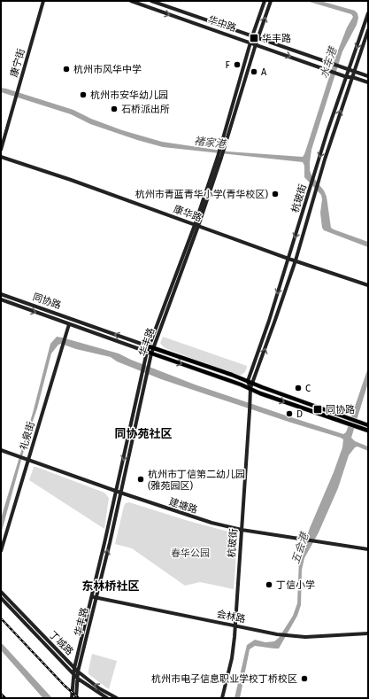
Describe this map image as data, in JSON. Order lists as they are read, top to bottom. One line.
{"streets":{"main road":["同协路"],"street":["华中路","康宁街","杭玻街","康华路","华丰路","礼泉街","建塘路","会林路","丁城路"]},"crossings":[["华中路","杭玻街"],["华中路","华丰路"],["杭玻街","康华路"],["杭玻街","同协路"],["杭玻街","建塘路"],["杭玻街","会林路"],["康华路","华丰路"],["同协路","华丰路"],["同协路","礼泉街"],["华丰路","建塘路"],["华丰路","会林路"],["华丰路","丁城路"],["礼泉街","建塘路"]],"districts":["同协苑社区","东林桥社区"],"water":["水车港","褚家港","五会港"],"parks":["春华公园"],"places":{"transit":["华丰路","同协路"],"other":["F","杭州市风华中学","A","杭州市安华幼儿园","石桥派出所","杭州市青蓝青华小学(青华校区)","C","D","杭州市丁信第二幼儿园 (雅苑园区)","丁信小学","杭州市电子信息职业学校丁桥校区"]}}
